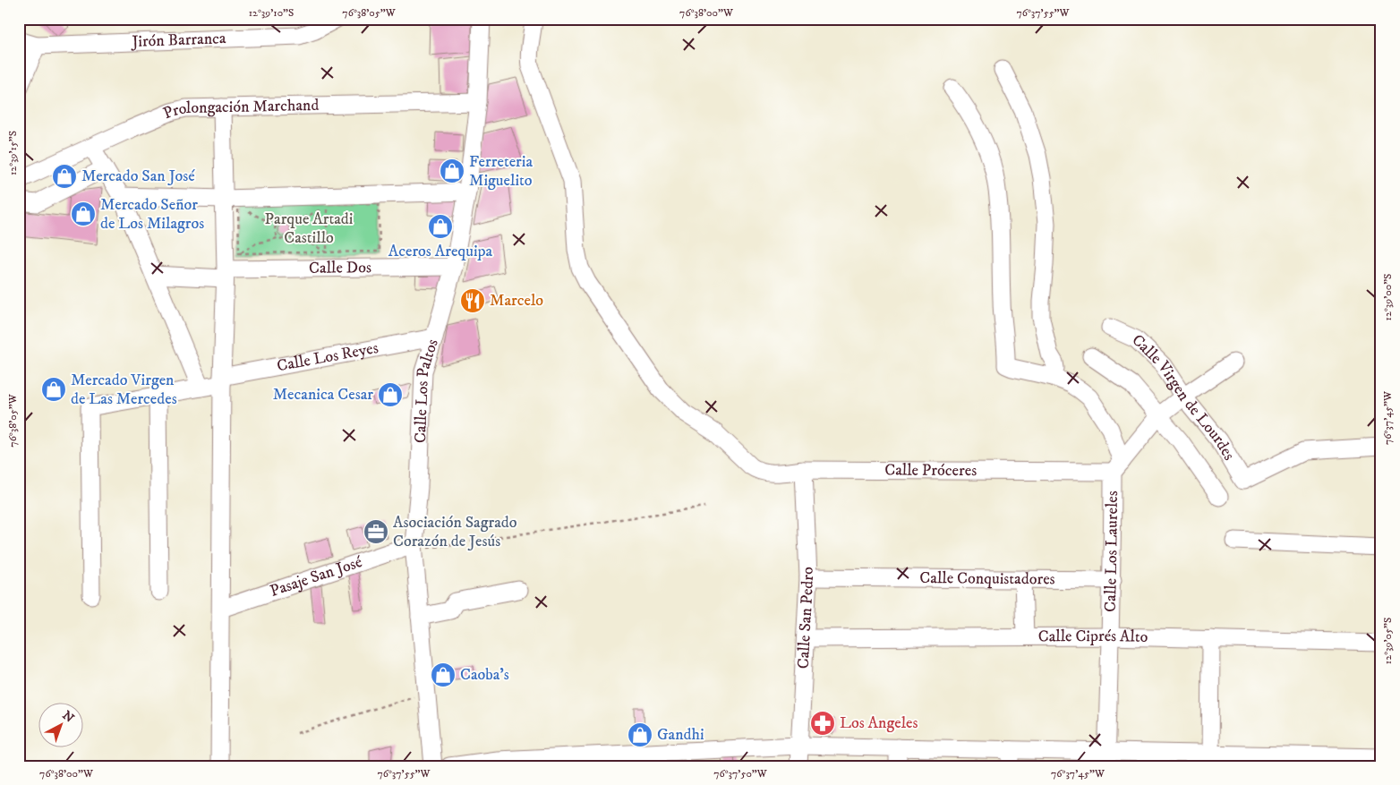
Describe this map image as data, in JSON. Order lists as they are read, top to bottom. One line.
{"streets":{"street":["Jirón Barranca","Prolongación Marchand","Calle Dos","Calle Los Reyes","Calle Los Paltos","Calle Virgen de Lourdes","Calle Próceres","Calle Los Laureles","Pasaje San José","Calle Conquistadores","Calle San Pedro","Calle Ciprés Alto"]},"crossings":[["Prolongación Marchand","Calle Los Paltos"],["Calle Dos","Calle Los Paltos"],["Calle Los Reyes","Calle Los Paltos"],["Calle Los Paltos","Pasaje San José"],["Calle Próceres","Calle Los Laureles"],["Calle Próceres","Calle San Pedro"],["Calle Los Laureles","Calle Conquistadores"],["Calle Los Laureles","Calle Ciprés Alto"],["Calle Conquistadores","Calle San Pedro"],["Calle San Pedro","Calle Ciprés Alto"]],"parks":["Parque Artadi Castillo"],"places":{"shop":["Ferreteria Miguelito","Mercado San José","Mercado Señor de Los Milagros","Aceros Arequipa","Mercado Virgen de Las Mercedes","Mecanica Cesar","Caoba's","Gandhi"],"restaurant":["Marcelo"],"office":["Asociación Sagrado Corazón de Jesús"],"pharmacy":["Los Angeles"]},"north":"top right","coordinates":["12°39'10\"S","76°38'05\"W","76°38'00\"W","76°37'55\"W","12°39'15\"S","12°39'00\"S","76°37'45\"W","12°39'05\"S","76°37'50\"W"]}
